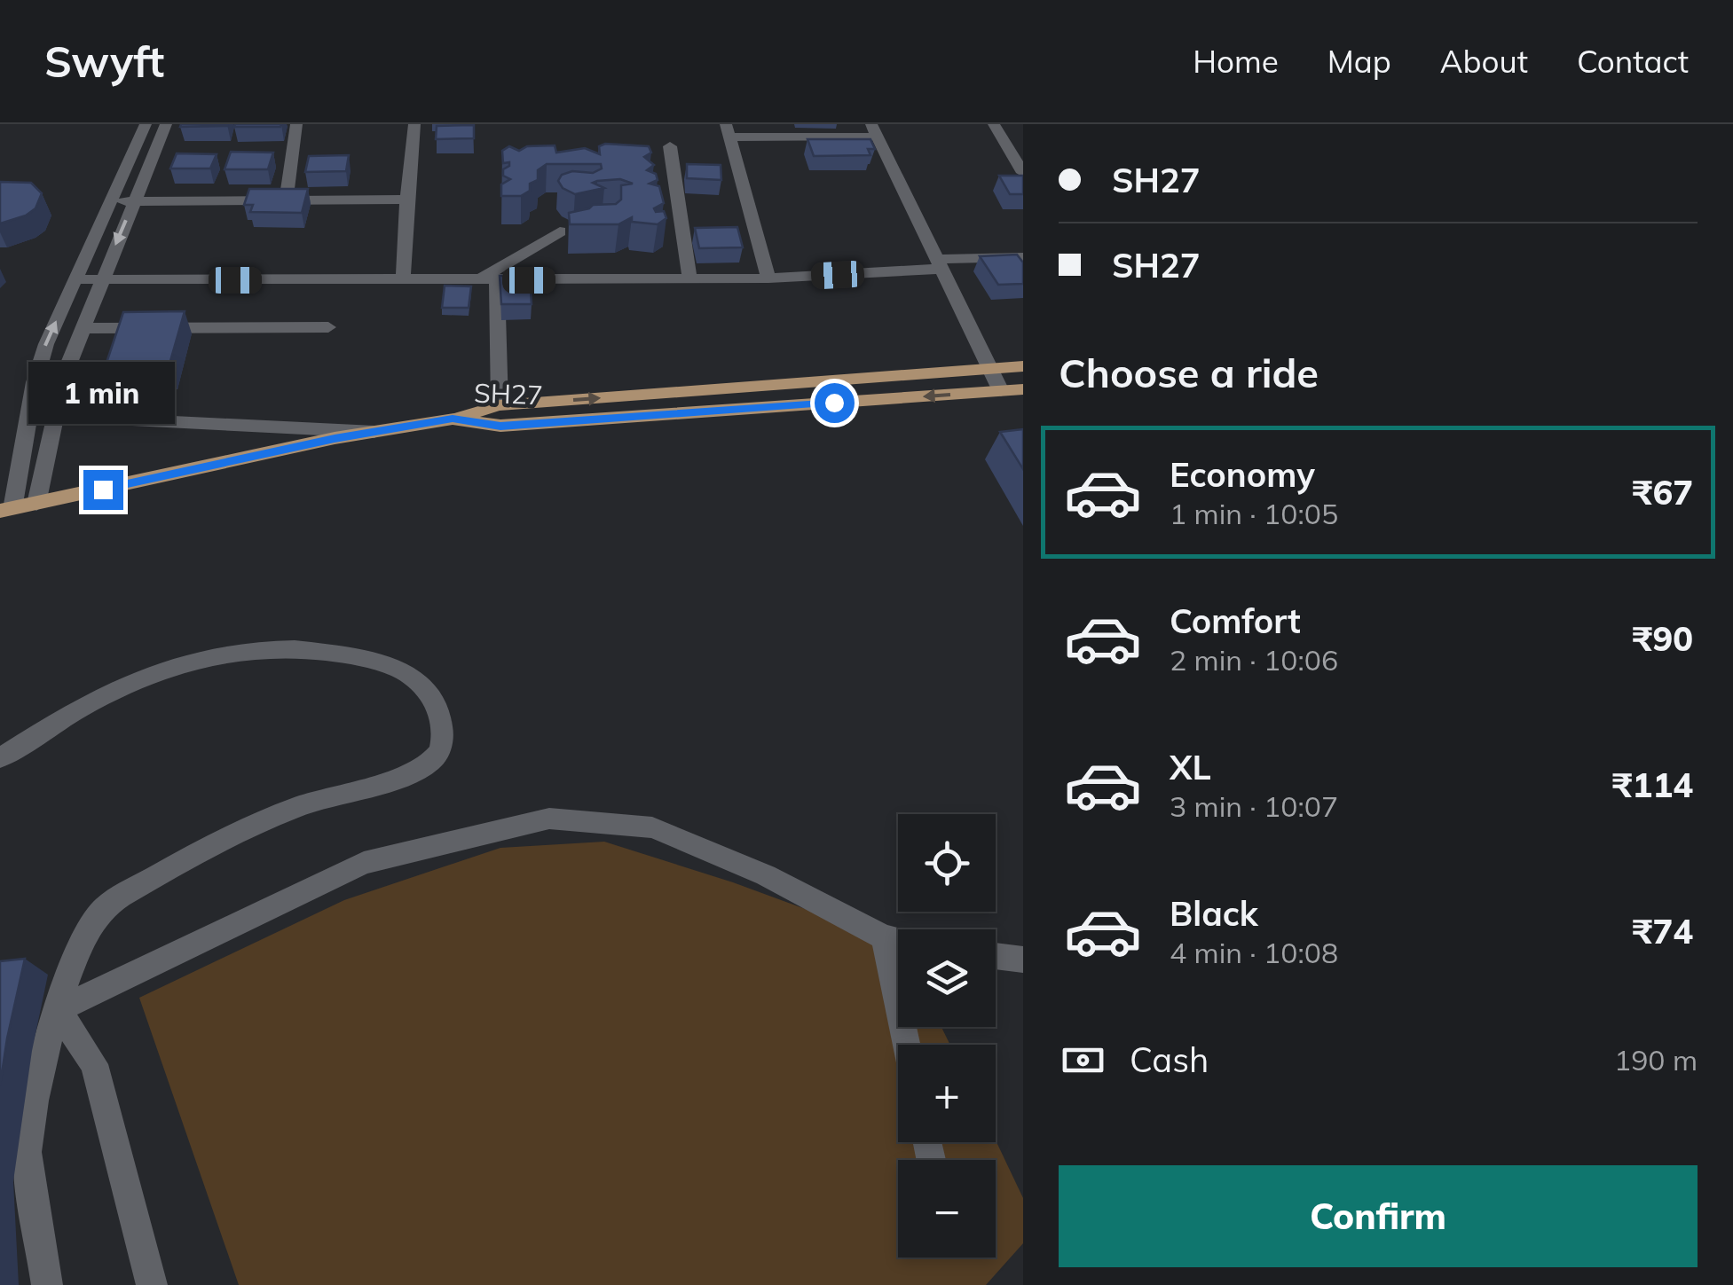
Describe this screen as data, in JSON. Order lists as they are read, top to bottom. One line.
{"streets":{"main road":["SH27"]},"page":{"header":"Swyft","nav":["Home","Map","About","Contact"],"banner":["SH27","SH27"],"heading":"Choose a ride","bubble":"1 min","list":[{"name":"Economy","note":"1 min · 10:05","value":"₹67"},{"name":"Comfort","note":"2 min · 10:06","value":"₹90"},{"name":"XL","note":"3 min · 10:07","value":"₹114"},{"name":"Black","note":"4 min · 10:08","value":"₹74"}],"map_buttons":["+","−"],"pay":["Cash","190 m"],"buttons":"Confirm"}}
